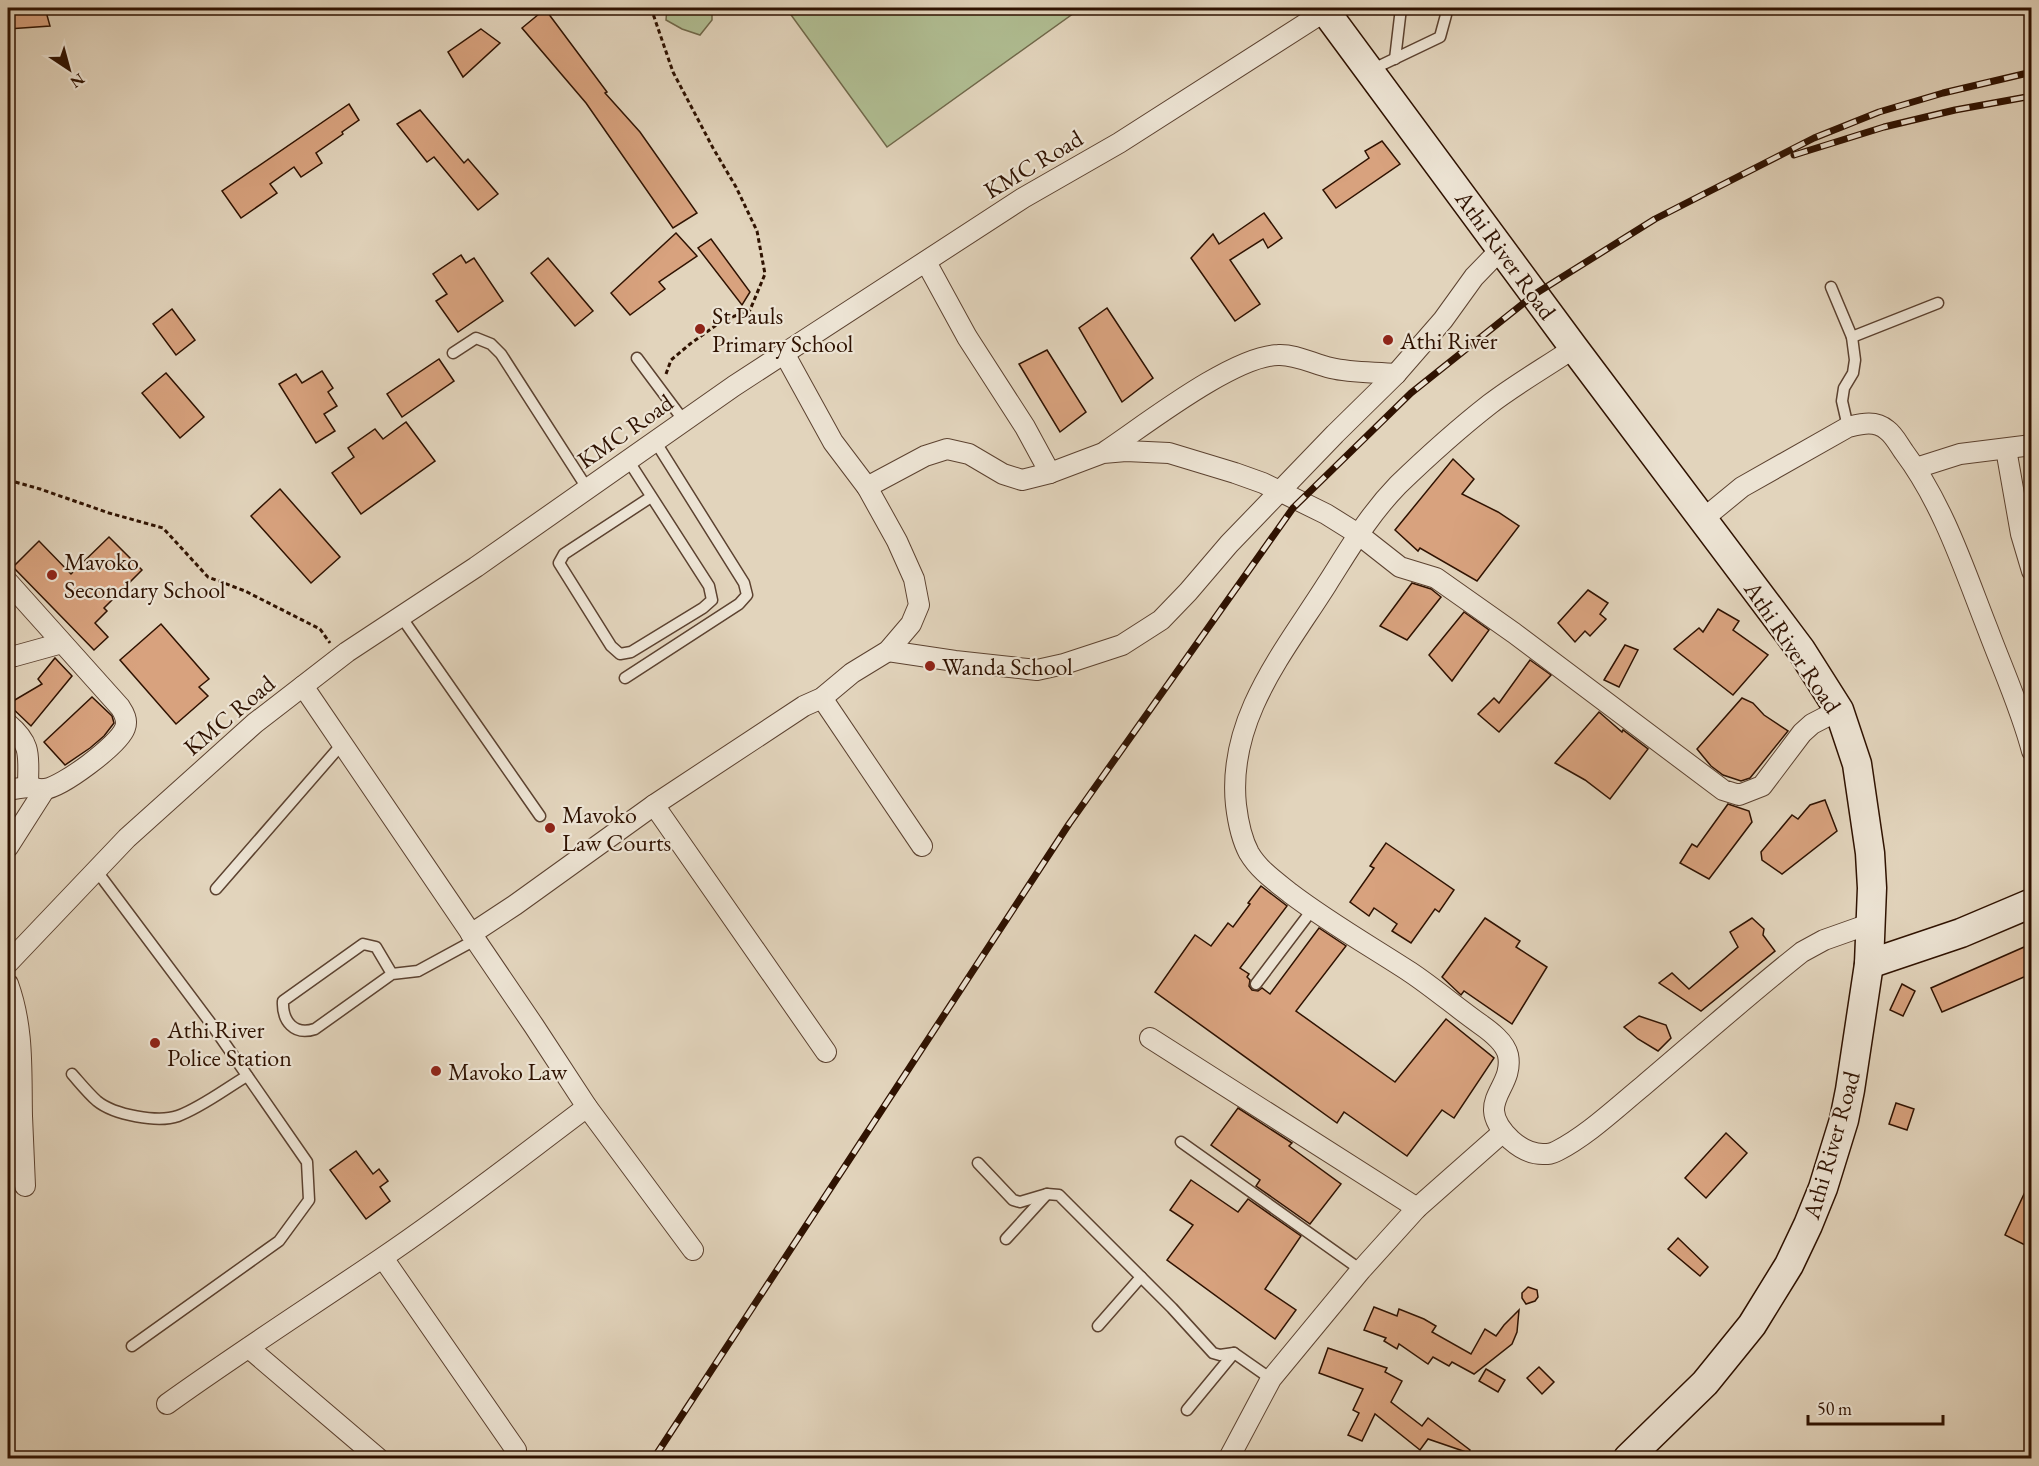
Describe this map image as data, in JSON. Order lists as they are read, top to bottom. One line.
{"streets":{"main road":["Athi River Road"],"street":["KMC Road"]},"crossings":[["KMC Road","Athi River Road"]],"places":["St Pauls Primary School","Athi River","Mavoko Secondary School","Wanda School","Mavoko Law Courts","Athi River Police Station","Mavoko Law"],"scale_bar":"50 m","north":"bottom right"}
